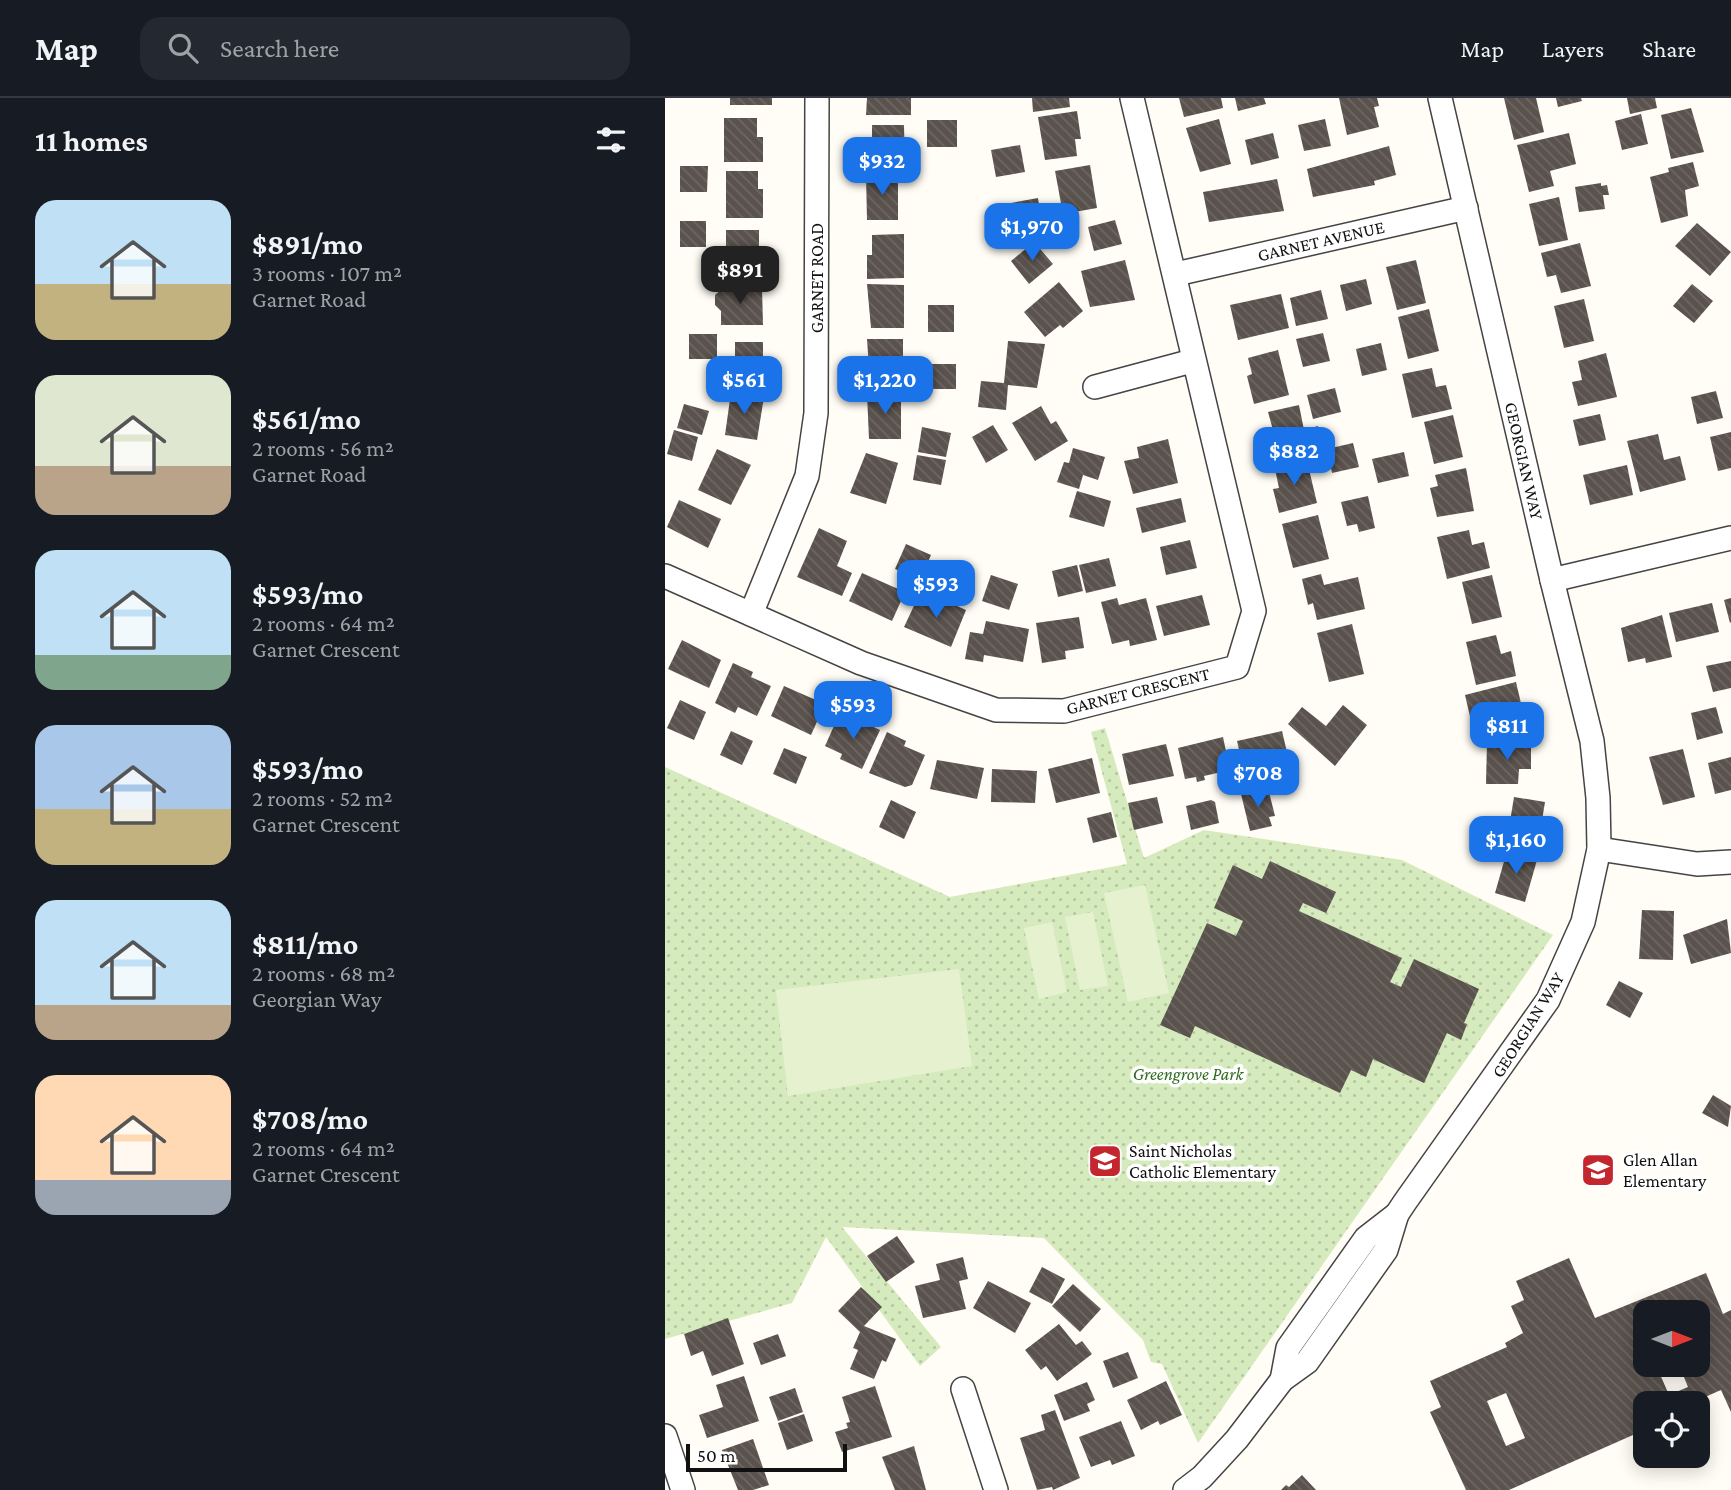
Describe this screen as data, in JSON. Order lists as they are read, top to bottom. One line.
{"streets":{"street":["GARNET AVENUE","GARNET ROAD","GEORGIAN WAY","GARNET CRESCENT"]},"crossings":[["GARNET AVENUE","GEORGIAN WAY"],["GARNET AVENUE","GARNET CRESCENT"],["GARNET ROAD","GARNET CRESCENT"]],"parks":["Greengrove Park"],"places":{"school or university":["Saint Nicholas Catholic Elementary","Glen Allan Elementary"]},"scale_bar":"50 m","north":"right","page":{"header":"Map","search":"Search here","nav":["Map","Layers","Share"],"heading":"11 homes","price":["$932","$1,970","$891","$561","$1,220","$882","$593","$593","$811","$708","$1,160"],"list":[{"name":"$891/mo","note":"3 rooms · 107 m² · Garnet Road"},{"name":"$561/mo","note":"2 rooms · 56 m² · Garnet Road"},{"name":"$593/mo","note":"2 rooms · 64 m² · Garnet Crescent"},{"name":"$593/mo","note":"2 rooms · 52 m² · Garnet Crescent"},{"name":"$811/mo","note":"2 rooms · 68 m² · Georgian Way"},{"name":"$708/mo","note":"2 rooms · 64 m² · Garnet Crescent"}],"scale":"50 m"}}
